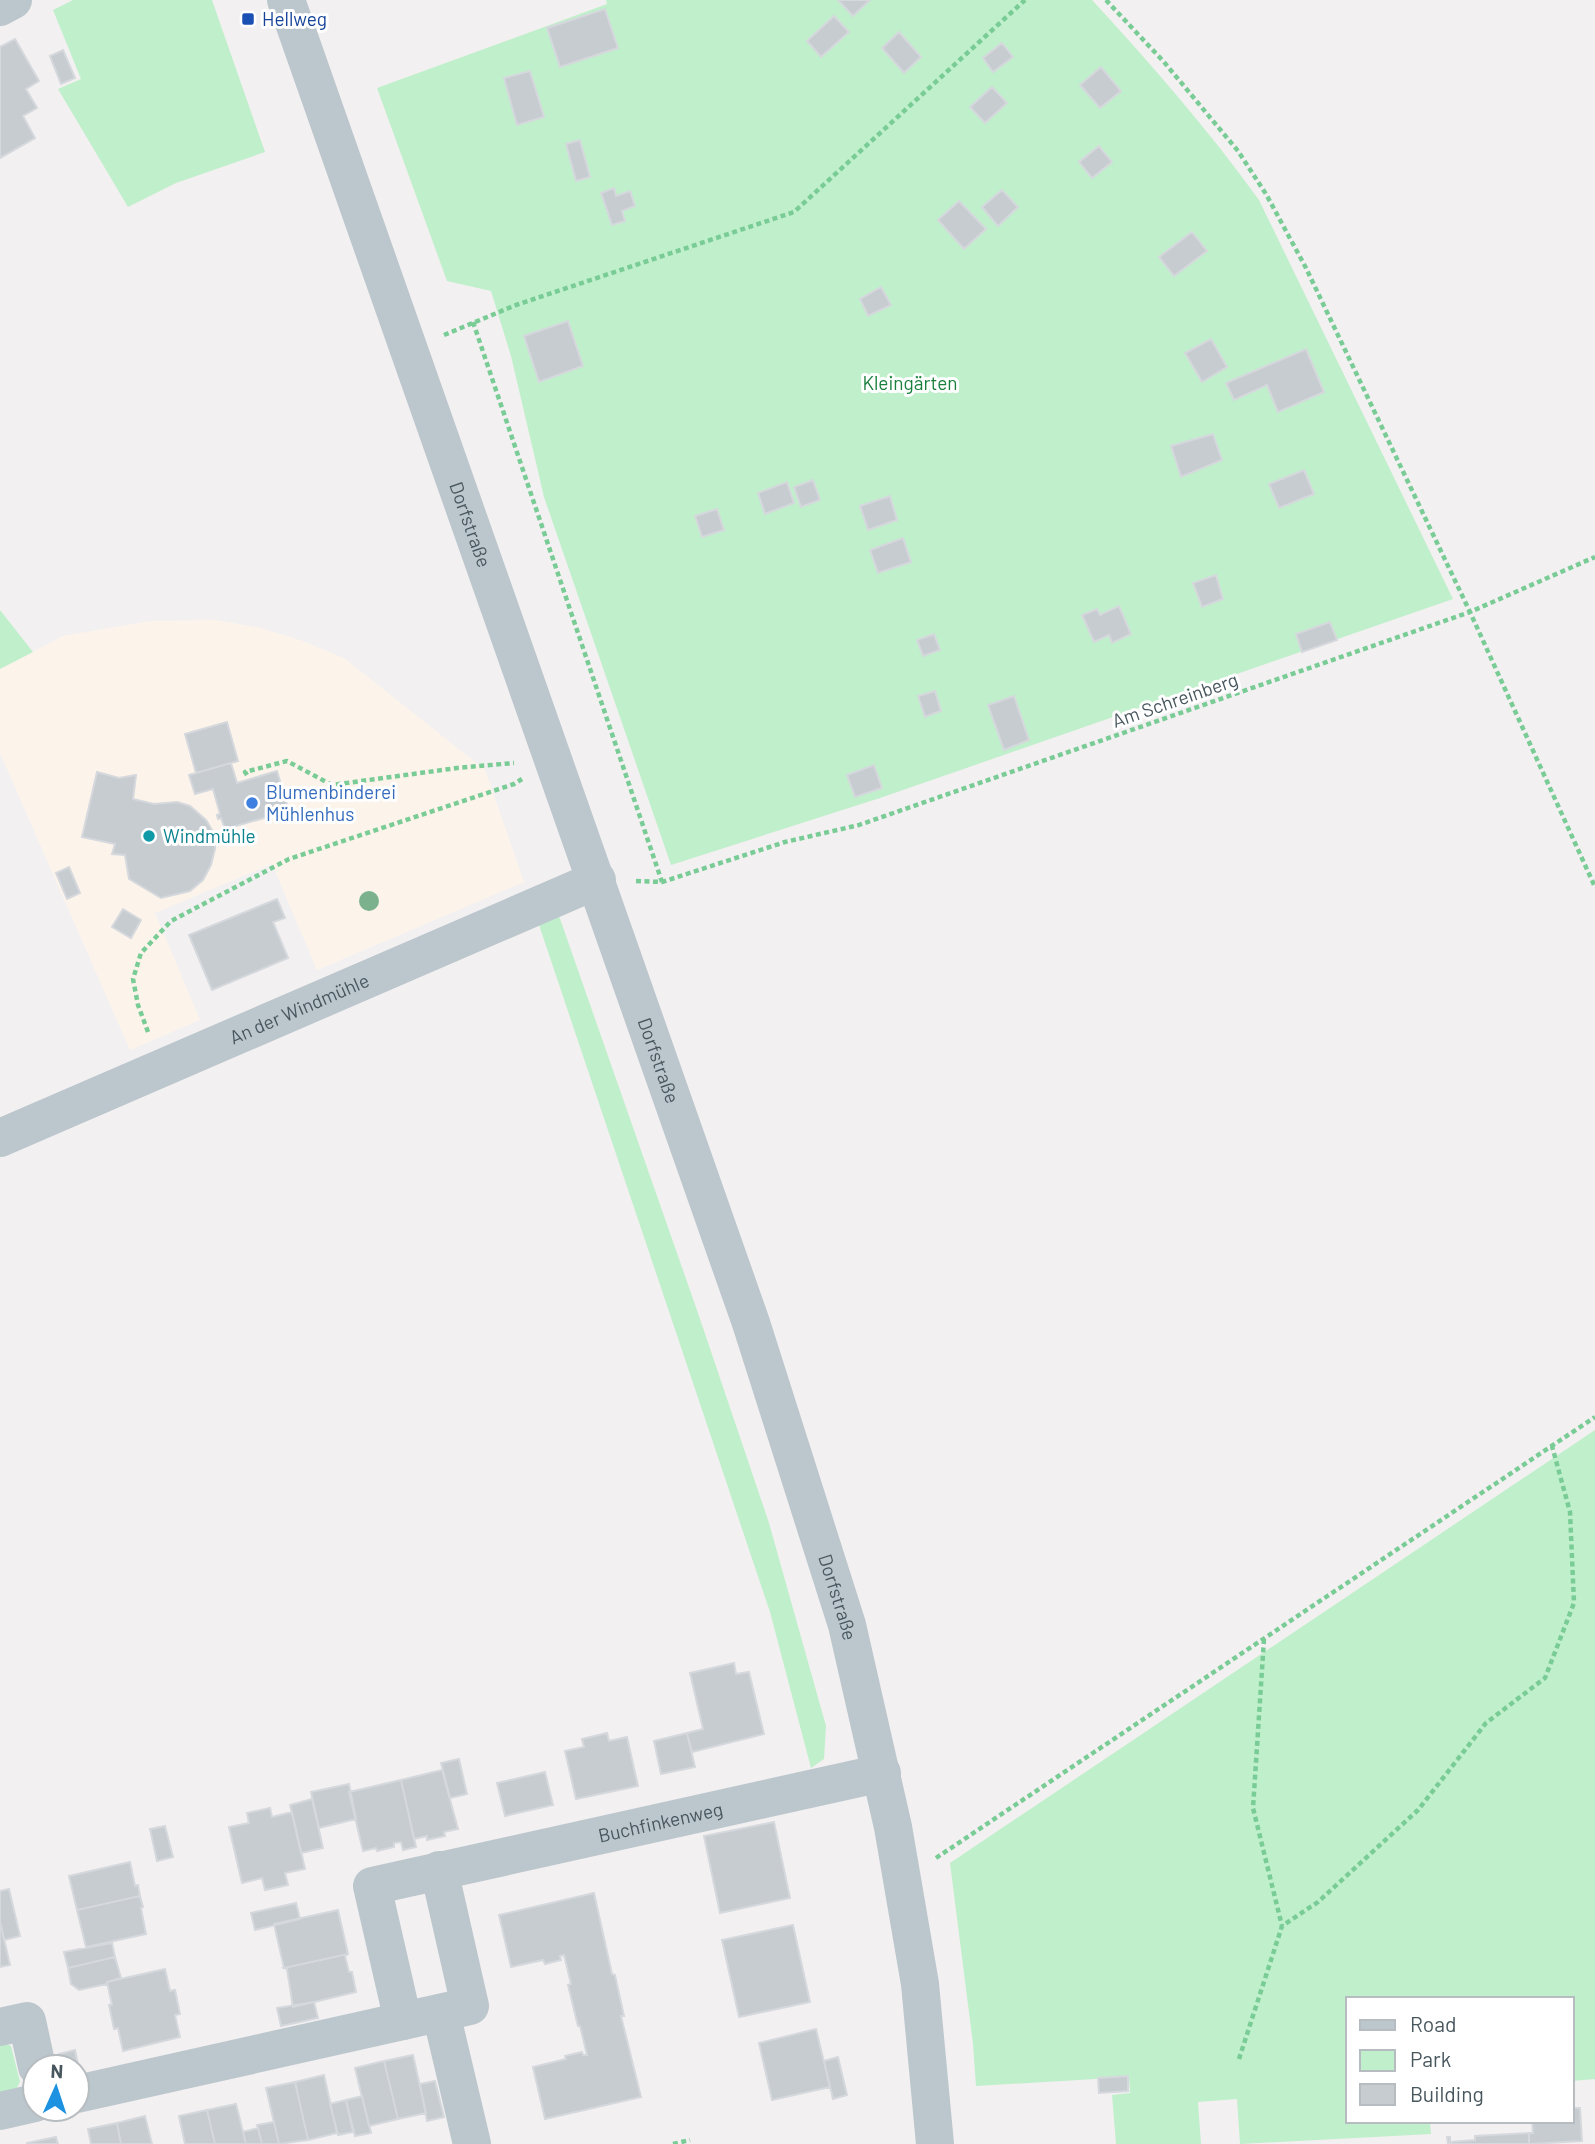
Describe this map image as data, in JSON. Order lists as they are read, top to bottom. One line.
{"streets":{"street":["Dorfstraße","An der Windmühle","Buchfinkenweg"],"path":["Am Schreinberg"]},"crossings":[["Dorfstraße","Am Schreinberg"],["Dorfstraße","An der Windmühle"],["Dorfstraße","Buchfinkenweg"],["Am Schreinberg","An der Windmühle"]],"parks":["Kleingärten"],"places":{"transit":["Hellweg"],"other":["Blumenbinderei Mühlenhus","Windmühle"]},"legend":["Road","Park","Building"],"north":"top"}
